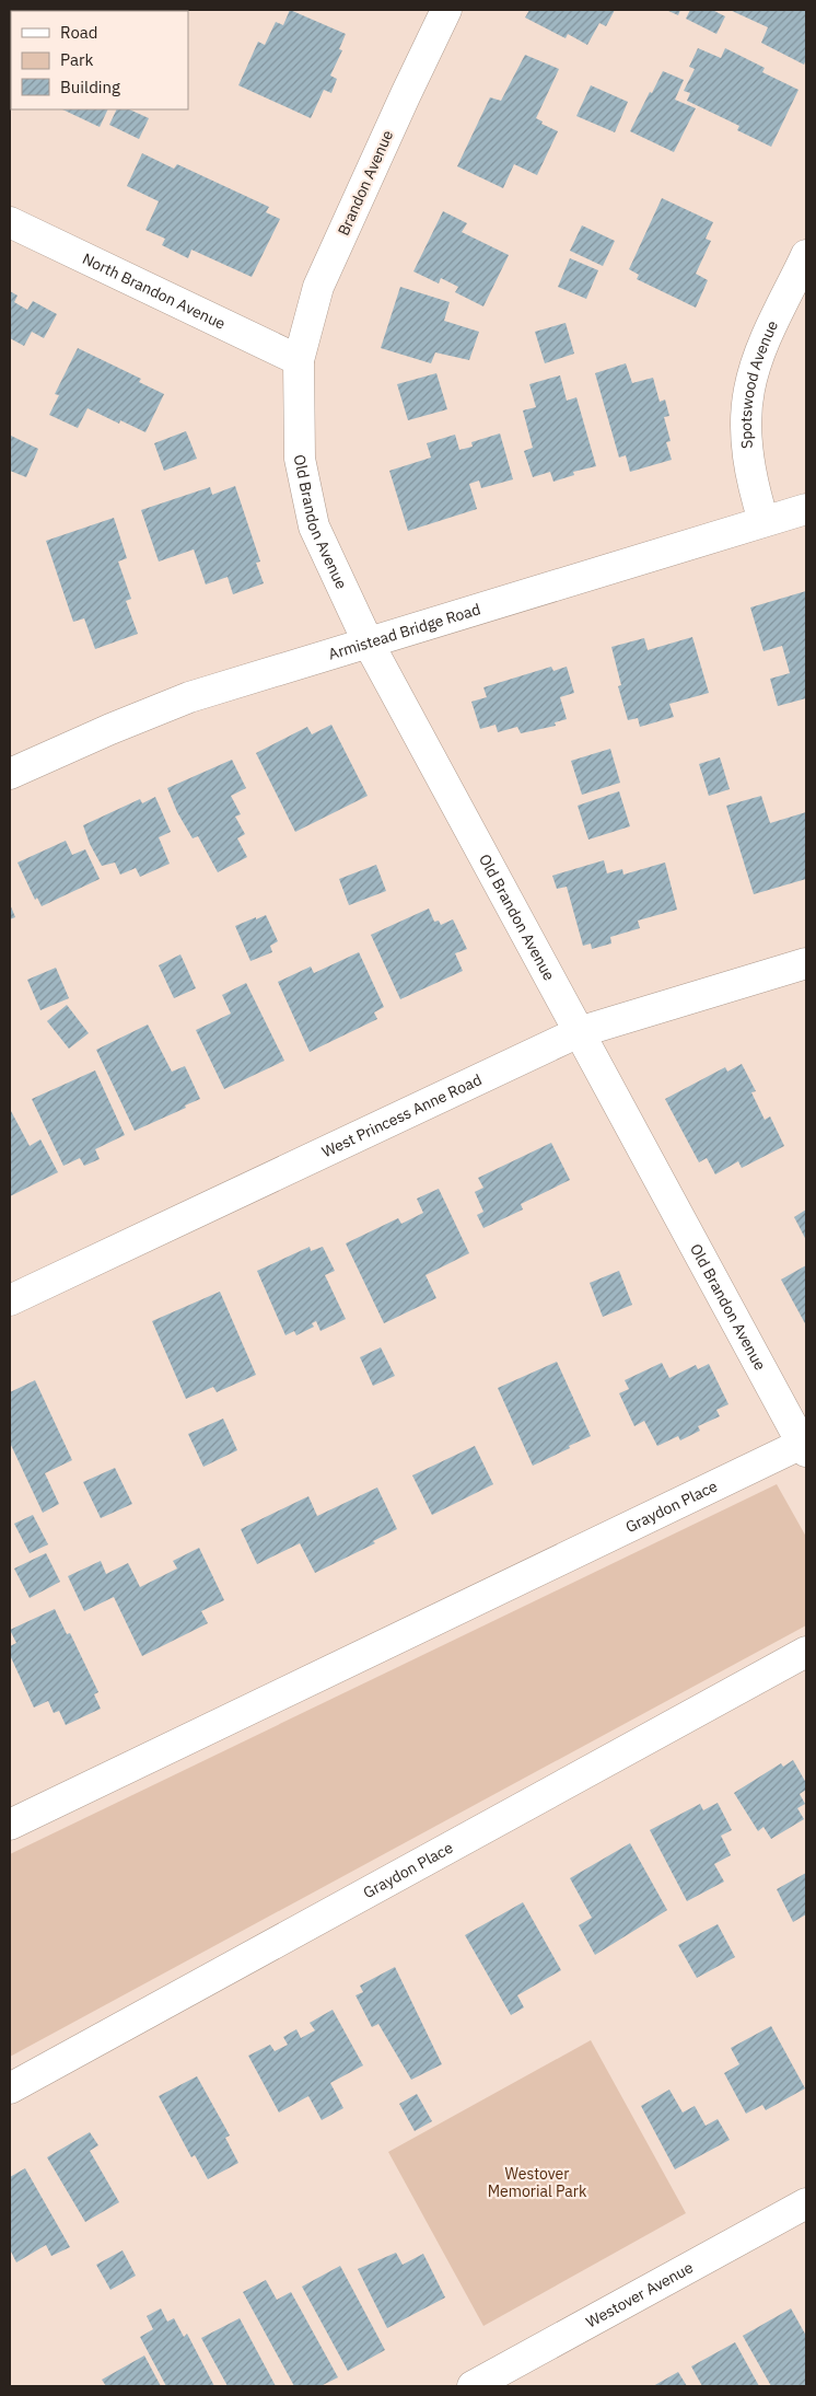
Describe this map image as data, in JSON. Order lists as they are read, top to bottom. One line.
{"streets":{"street":["Brandon Avenue","North Brandon Avenue","Spotswood Avenue","Old Brandon Avenue","Armistead Bridge Road","West Princess Anne Road","Graydon Place","Westover Avenue"]},"crossings":[["Brandon Avenue","North Brandon Avenue"],["Brandon Avenue","Old Brandon Avenue"],["North Brandon Avenue","Old Brandon Avenue"],["Spotswood Avenue","Armistead Bridge Road"],["Old Brandon Avenue","Armistead Bridge Road"],["Old Brandon Avenue","West Princess Anne Road"],["Old Brandon Avenue","Graydon Place"]],"parks":["Westover Memorial Park"],"legend":["Road","Park","Building"]}
